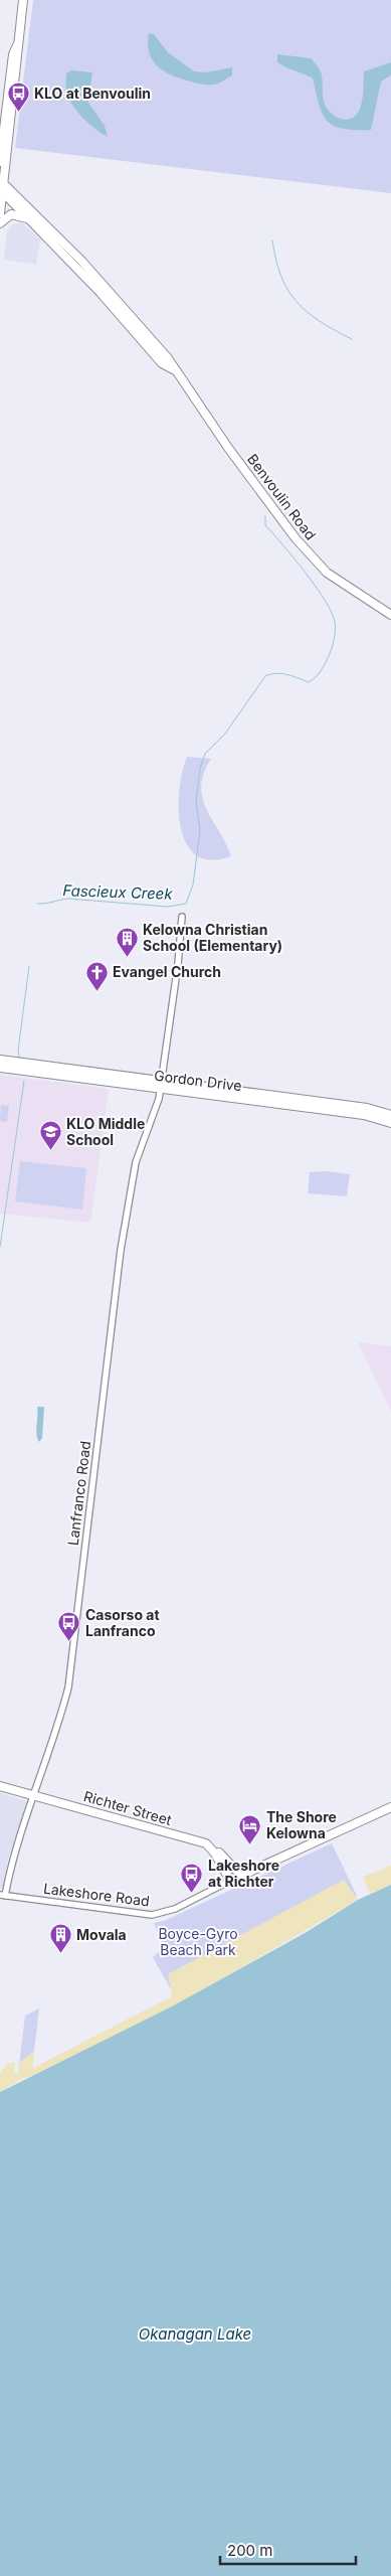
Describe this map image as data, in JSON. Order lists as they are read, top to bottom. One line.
{"streets":{"main road":["Benvoulin Road","Gordon Drive","Richter Street"],"street":["Lanfranco Road","Lakeshore Road"]},"crossings":[["Gordon Drive","Lanfranco Road"],["Lanfranco Road","Richter Street"],["Lanfranco Road","Lakeshore Road"]],"water":["Fascieux Creek","Okanagan Lake"],"parks":["Boyce-Gyro Beach Park"],"places":{"bus stop":["KLO at Benvoulin","Casorso at Lanfranco","Lakeshore at Richter"],"building":["Kelowna Christian School (Elementary)","Movala"],"church":["Evangel Church"],"school or university":["KLO Middle School"],"hotel":["The Shore Kelowna"]},"scale_bar":"200 m"}
